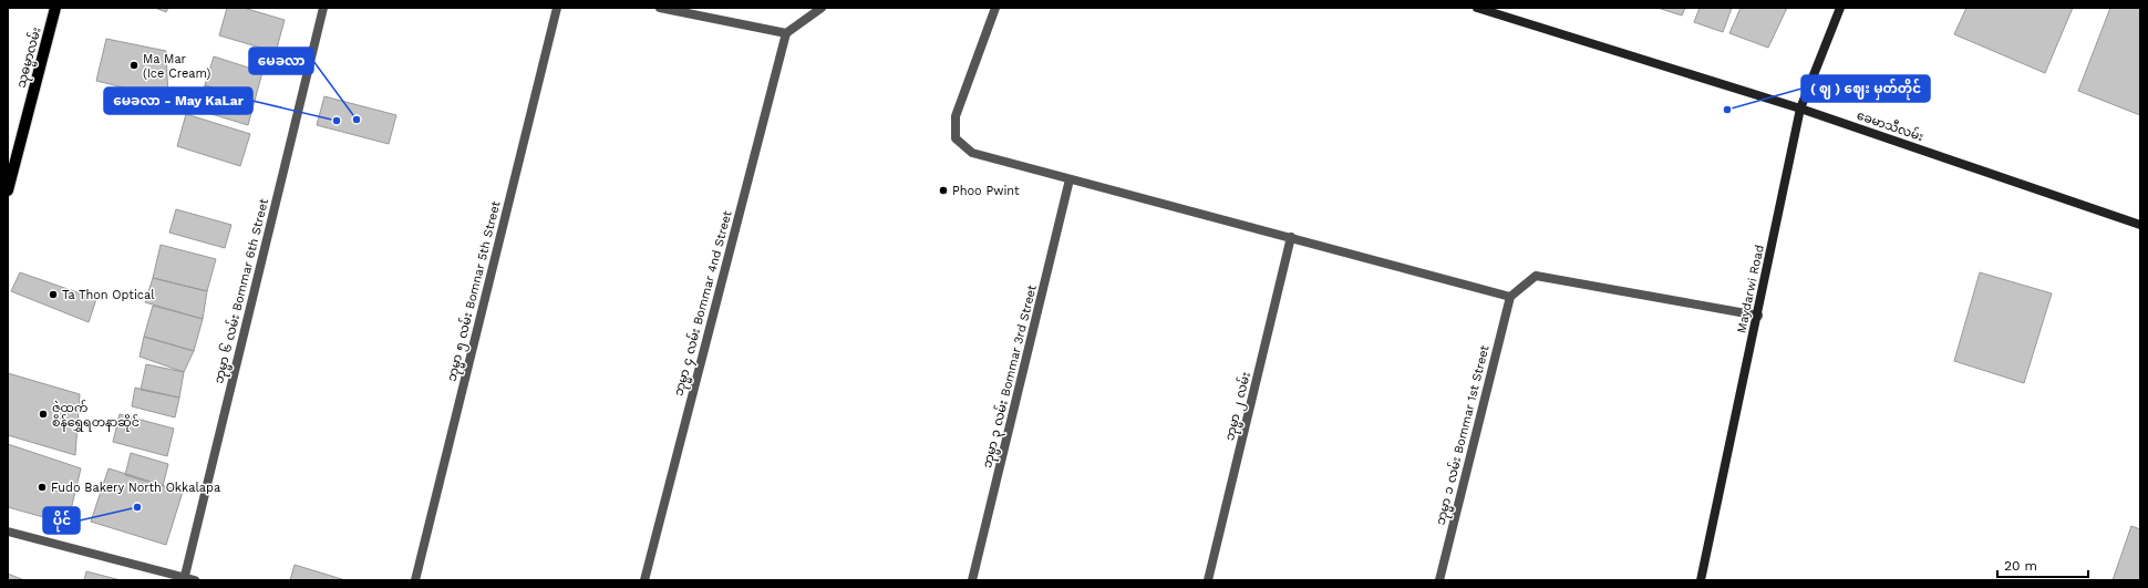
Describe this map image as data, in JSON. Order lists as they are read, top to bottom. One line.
{"streets":{"main road":["သုဓမ္မာလမ်း","ခေမာသီလမ်း","Maydarwi Road"],"street":["ဘုမ္မာ ၆ လမ်း Bommar 6th Street","ဘုမ္မာ ၅ လမ်း Bomnar 5th Street","ဘုမ္မာ ၄ လမ်း Bommar 4nd Street","ဘုမ္မာ ၃ လမ်း Bommar 3rd Street","ဘုမ္မာ ၂ လမ်း","ဘုမ္မာ ၁ လမ်း Bommar 1st Street"]},"crossings":[["ခေမာသီလမ်း","Maydarwi Road"]],"places":["Ma Mar (Ice Cream)","( ဈ ) ဈေး မှတ်တိုင်","မေခလာ","မေခလာ - May KaLar","Phoo Pwint","Ta Thon Optical","ဇွဲထက် စိန်ရွှေရတနာဆိုင်","Fudo Bakery North Okkalapa","ပိုင်"],"scale_bar":"20 m"}
